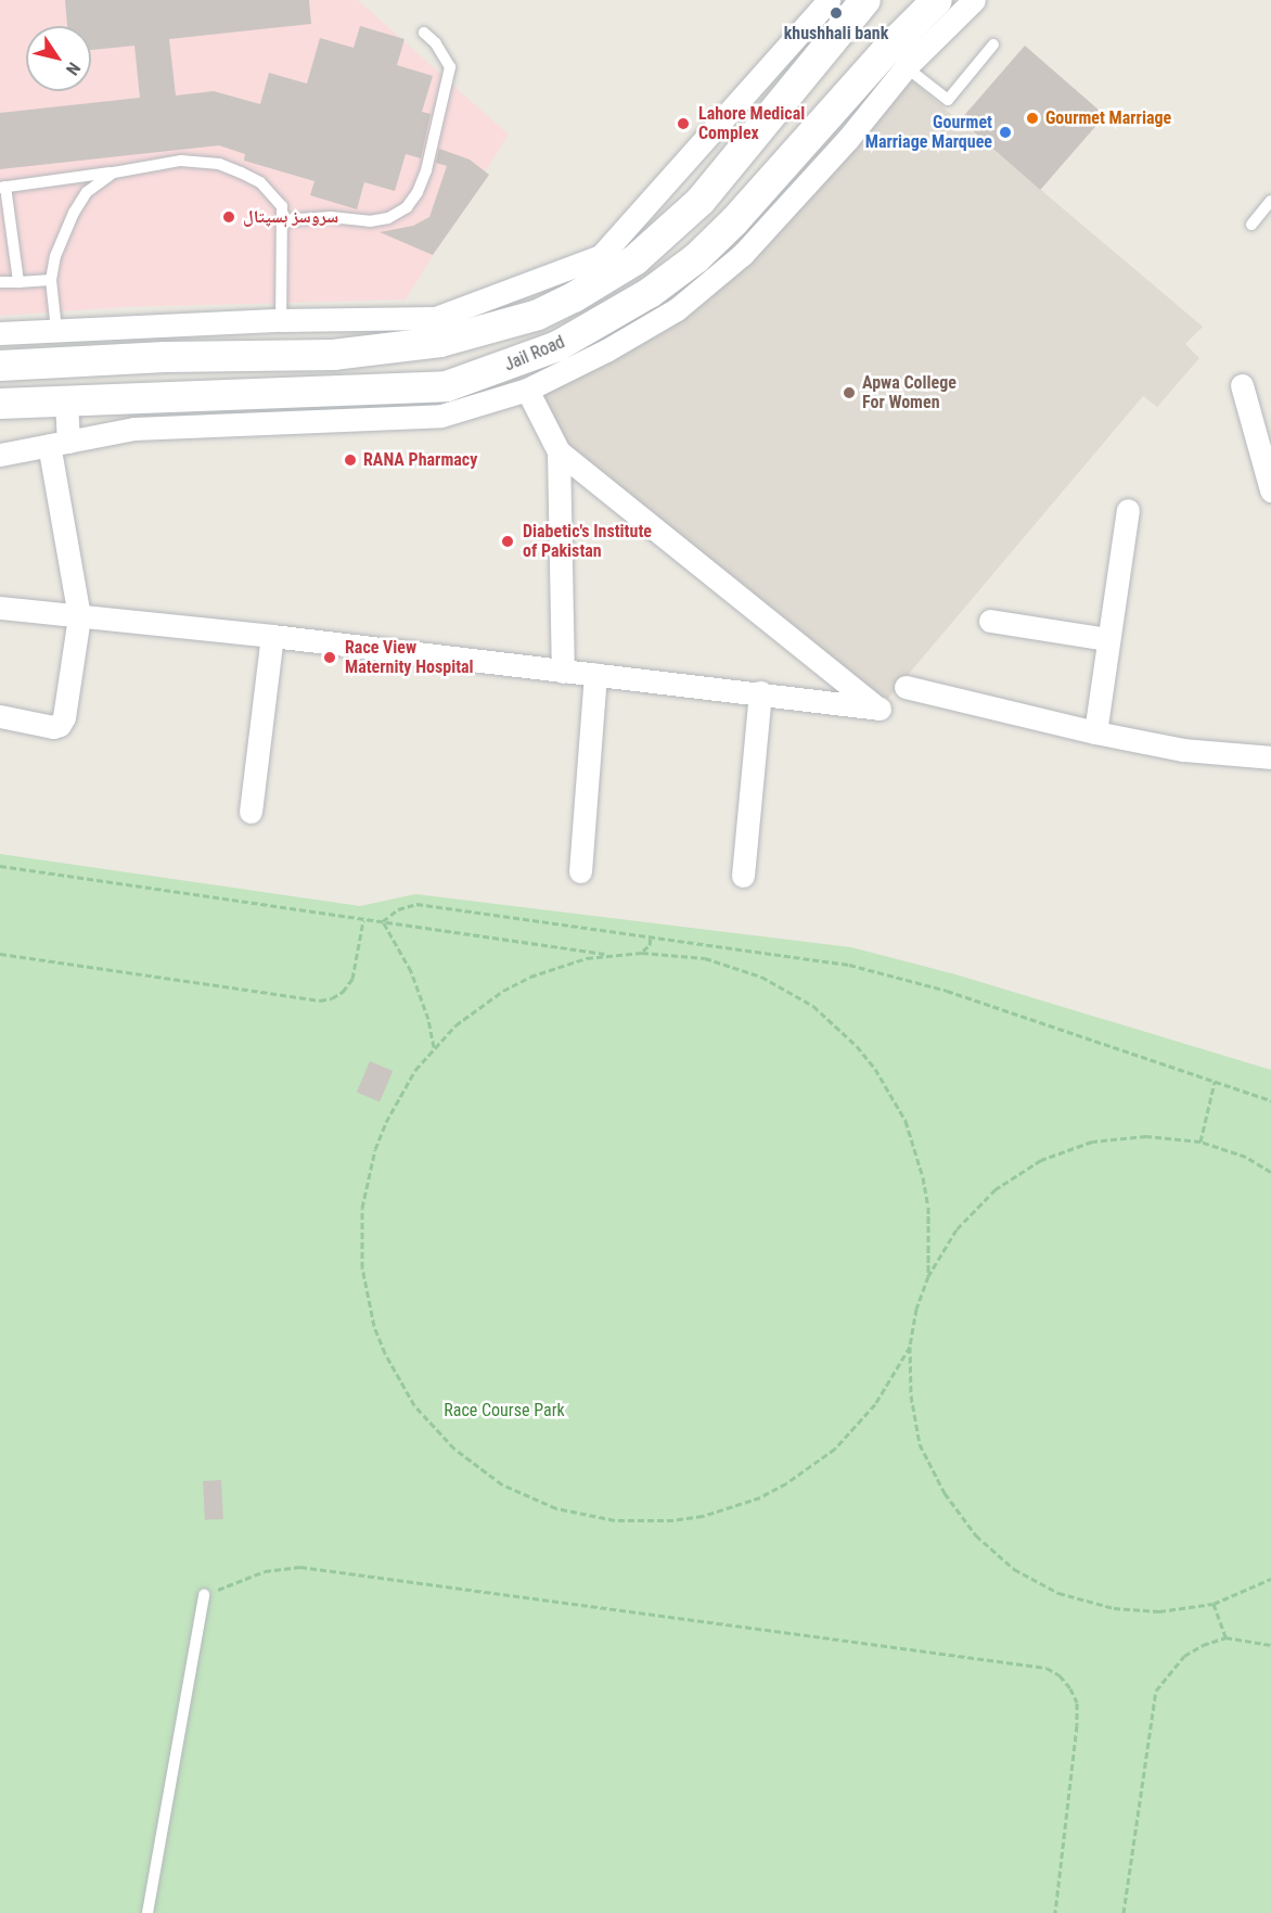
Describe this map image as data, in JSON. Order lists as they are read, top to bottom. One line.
{"streets":{"main road":["Jail Road"]},"parks":["Race Course Park"],"places":["khushhali bank","Gourmet Marriage","Lahore Medical Complex","Gourmet Marriage Marquee","سروسز ہسپتال","Apwa College For Women","RANA Pharmacy","Diabetic's Institute of Pakistan","Race View Maternity Hospital"],"north":"bottom right"}
